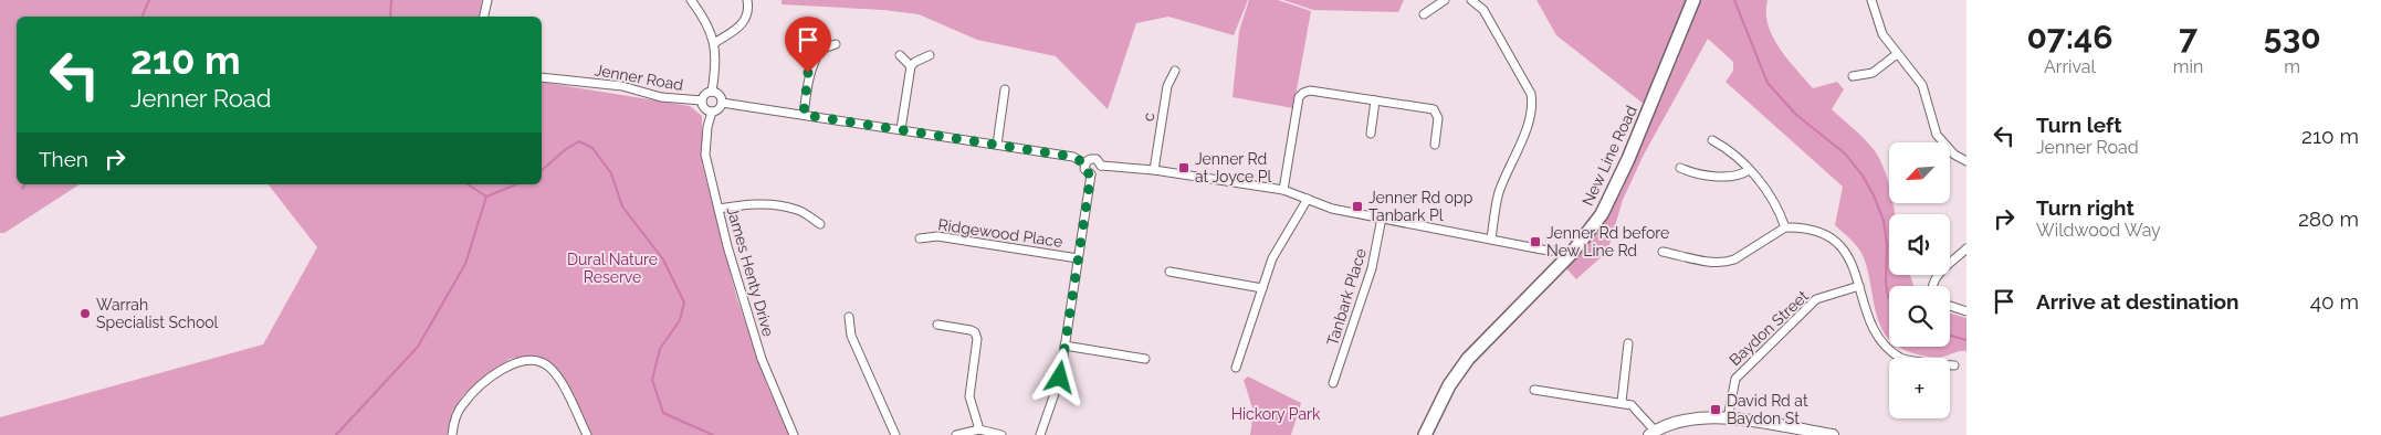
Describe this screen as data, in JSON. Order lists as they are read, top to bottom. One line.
{"streets":{"main road":["New Line Road"],"street":["Jenner Road","c","Ridgewood Place","James Henty Drive","Tanbark Place","Baydon Street"]},"crossings":[["Jenner Road","James Henty Drive"]],"parks":["Dural Nature Reserve","Hickory Park"],"places":{"transit":["Jenner Rd at Joyce Pl","Jenner Rd opp Tanbark Pl","Jenner Rd before New Line Rd","David Rd at Baydon St"],"other":["Warrah Specialist School"]},"north":"bottom left","page":{"eta":["07:46","Arrival","7","min","530","m"],"turn":["210 m","Jenner Road"],"list":[{"name":"Turn left","note":"Jenner Road","value":"210 m"},{"name":"Turn right","note":"Wildwood Way","value":"280 m"},{"name":"Arrive at destination","value":"40 m"}],"then":"Then","map_buttons":"+"}}
